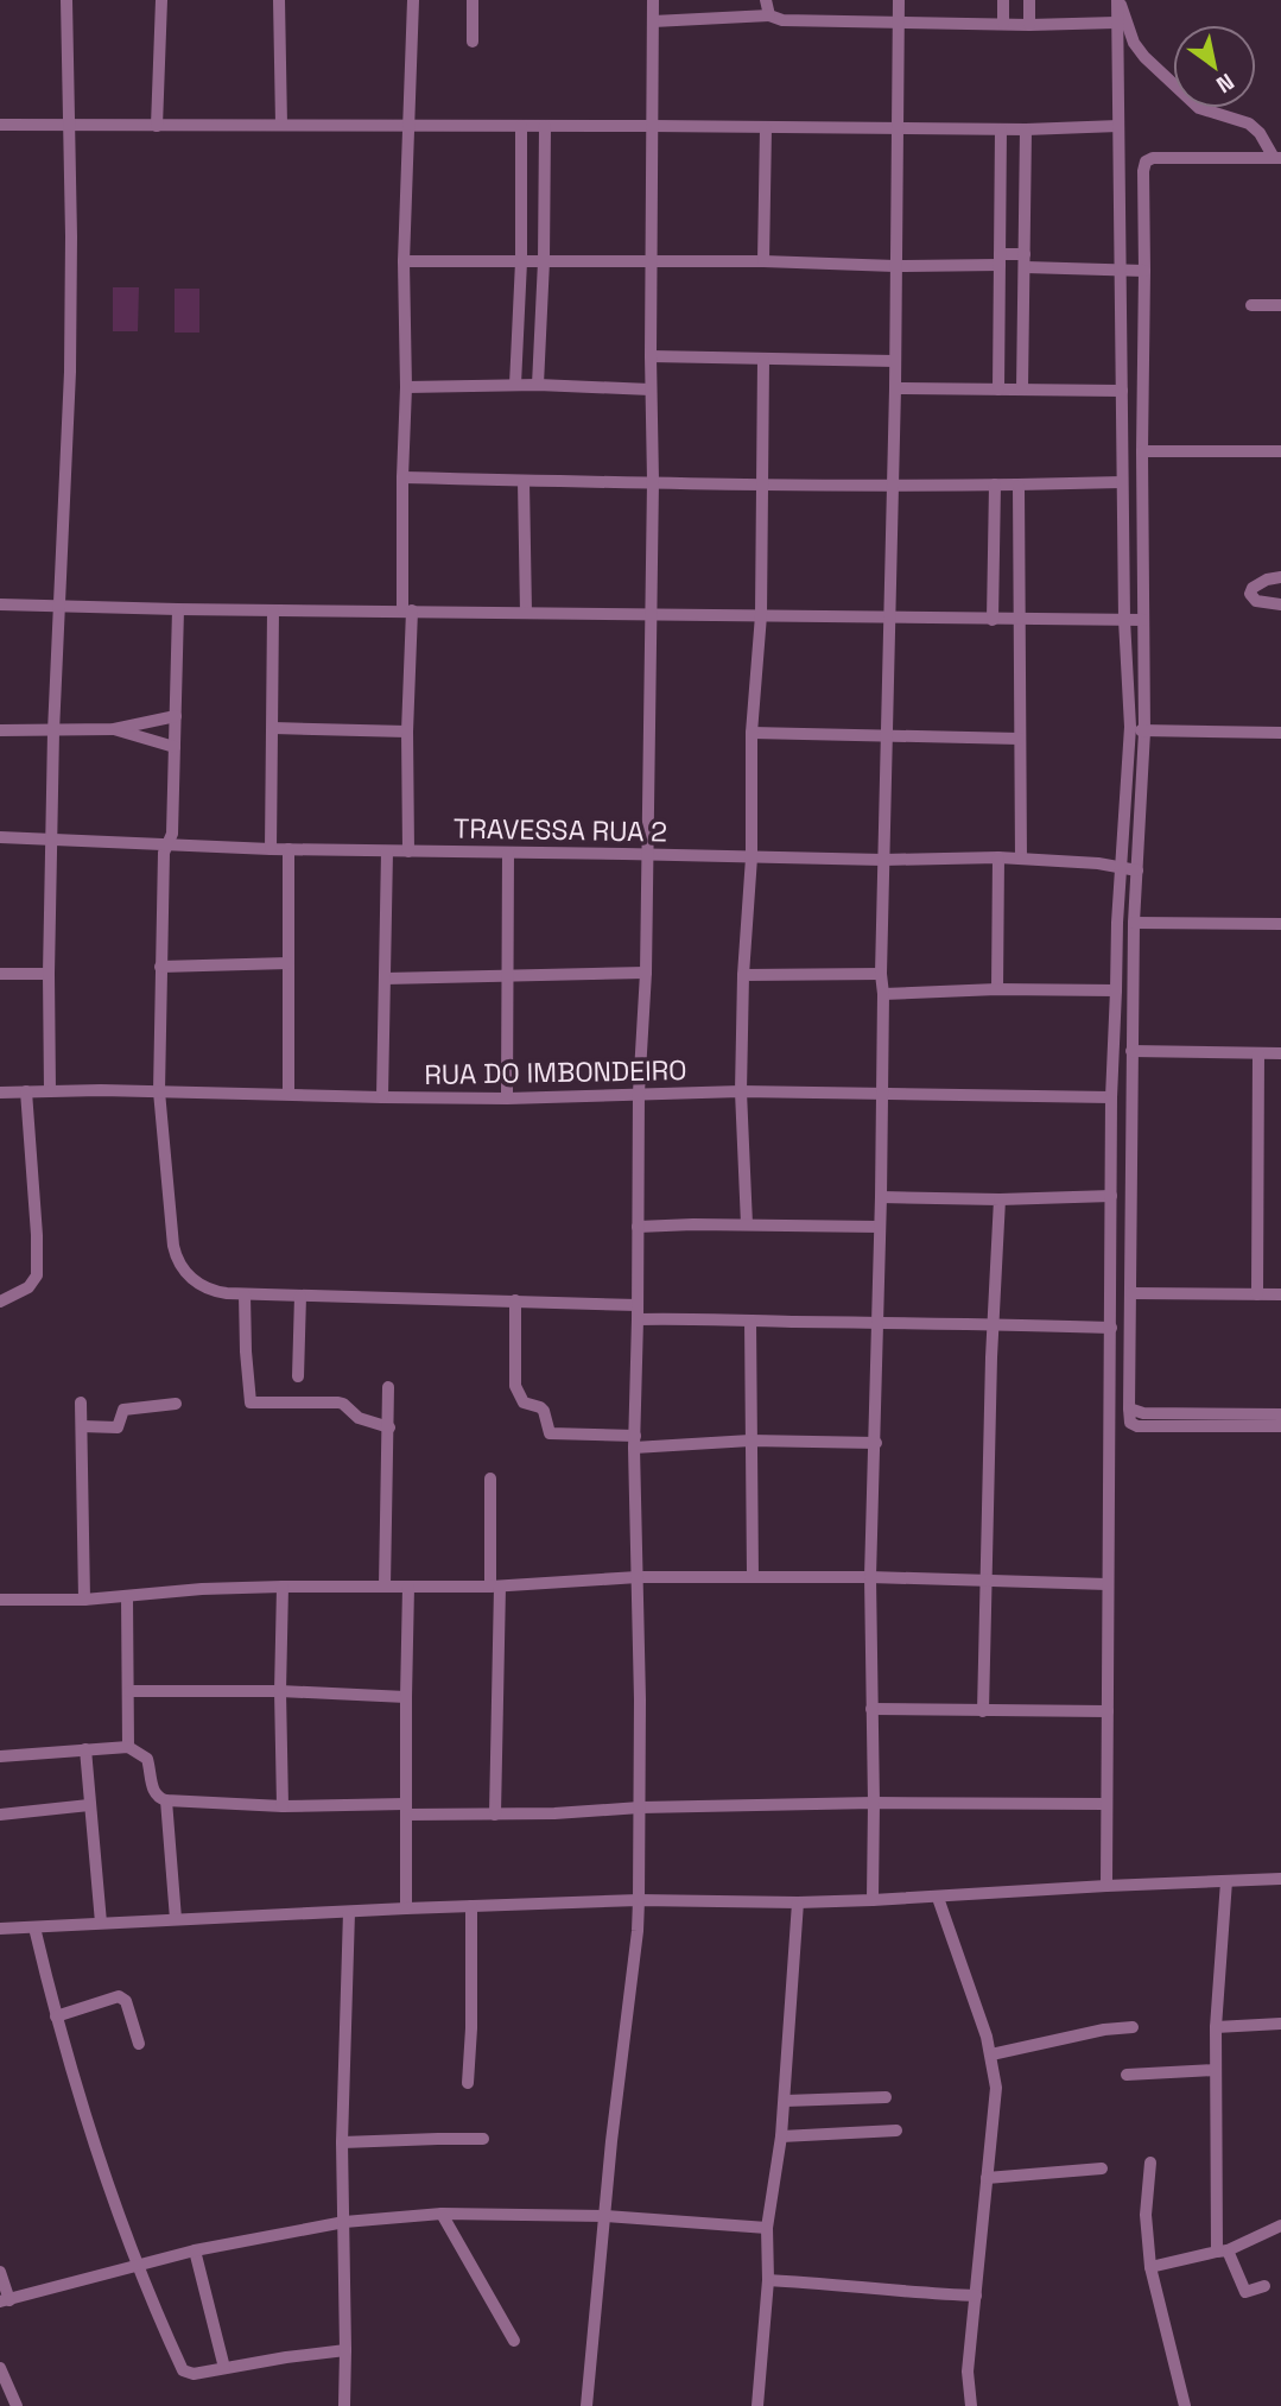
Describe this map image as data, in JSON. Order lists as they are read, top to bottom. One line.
{"streets":{"street":["TRAVESSA RUA 2","RUA DO IMBONDEIRO"]},"north":"bottom right"}
